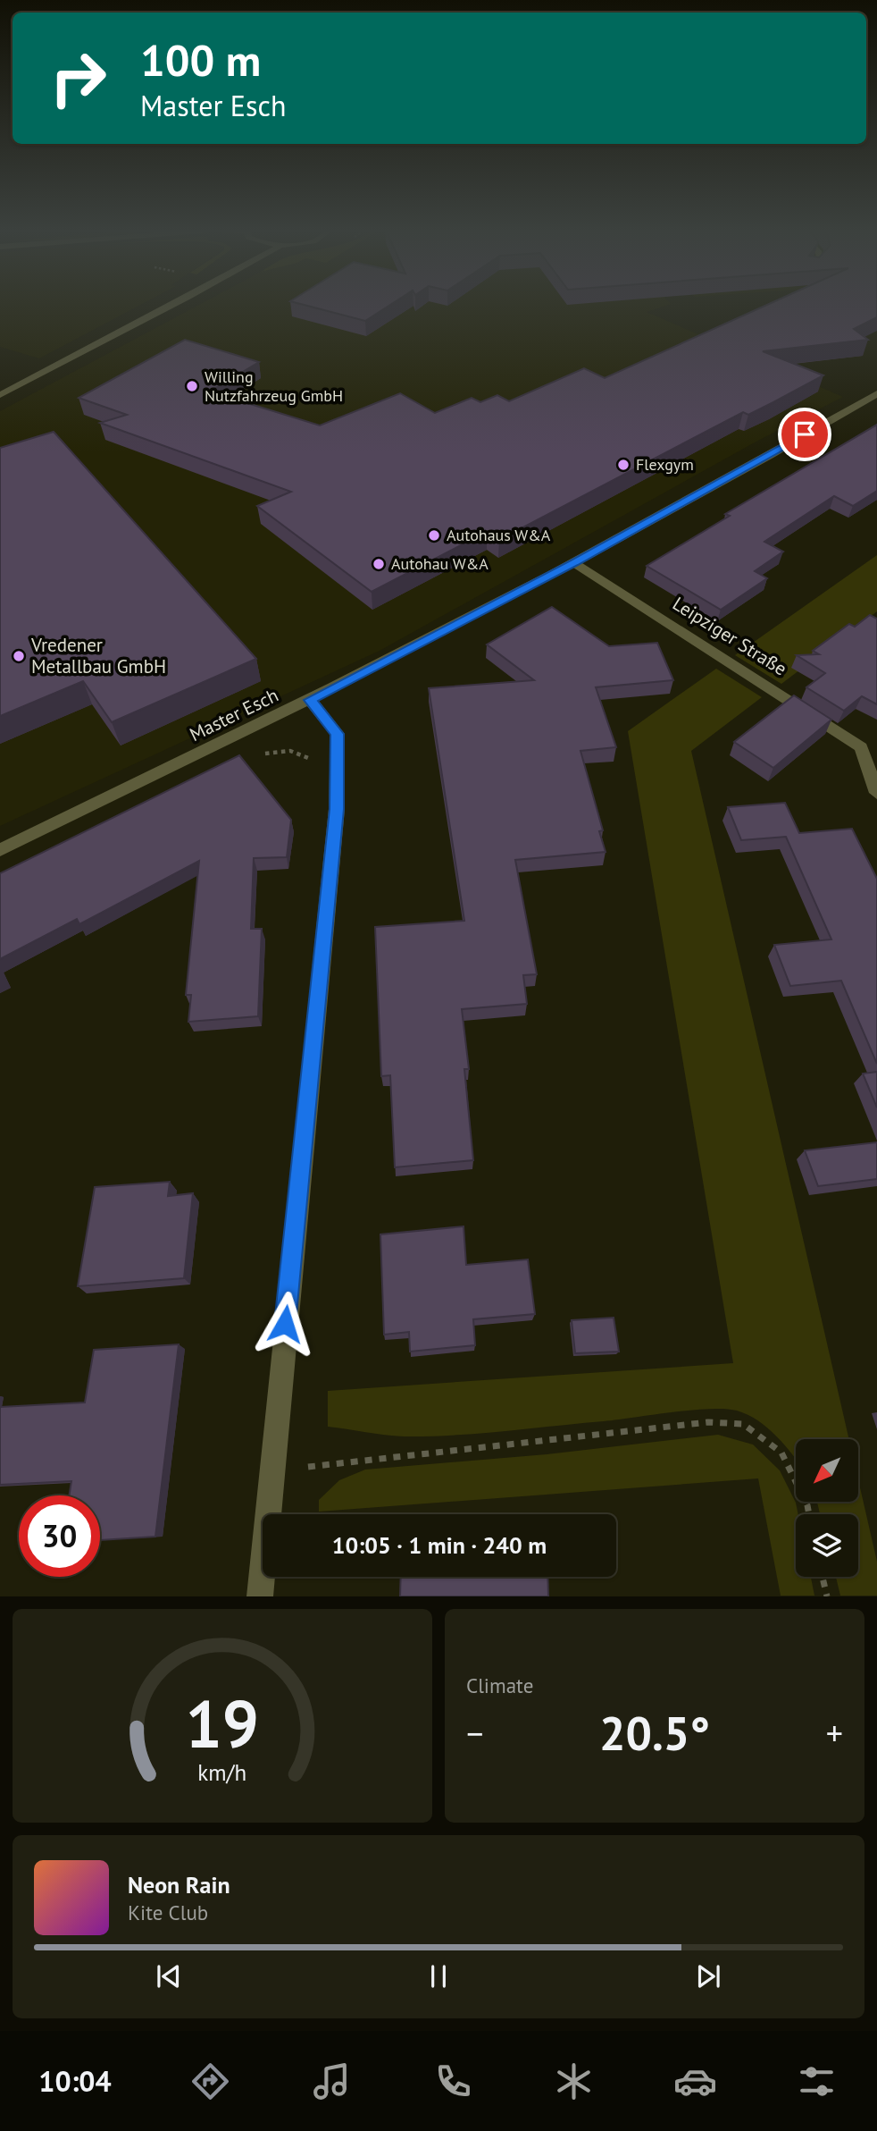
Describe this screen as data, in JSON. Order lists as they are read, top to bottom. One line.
{"streets":{"street":["Leipziger Straße","Master Esch"]},"crossings":[["Leipziger Straße","Master Esch"]],"places":["Willing Nutzfahrzeug GmbH","Flexgym","Autohaus W&A","Autohau W&A","Vredener Metallbau GmbH"],"north":"bottom left","page":{"turn":["100 m","Master Esch"],"limit":"30","trip":"10:05 · 1 min · 240 m","tile":"Climate","heat":["−","20.5°","+"],"song":["Neon Rain","Kite Club"],"tabs":"10:04","gauge":["19","km/h"]}}
